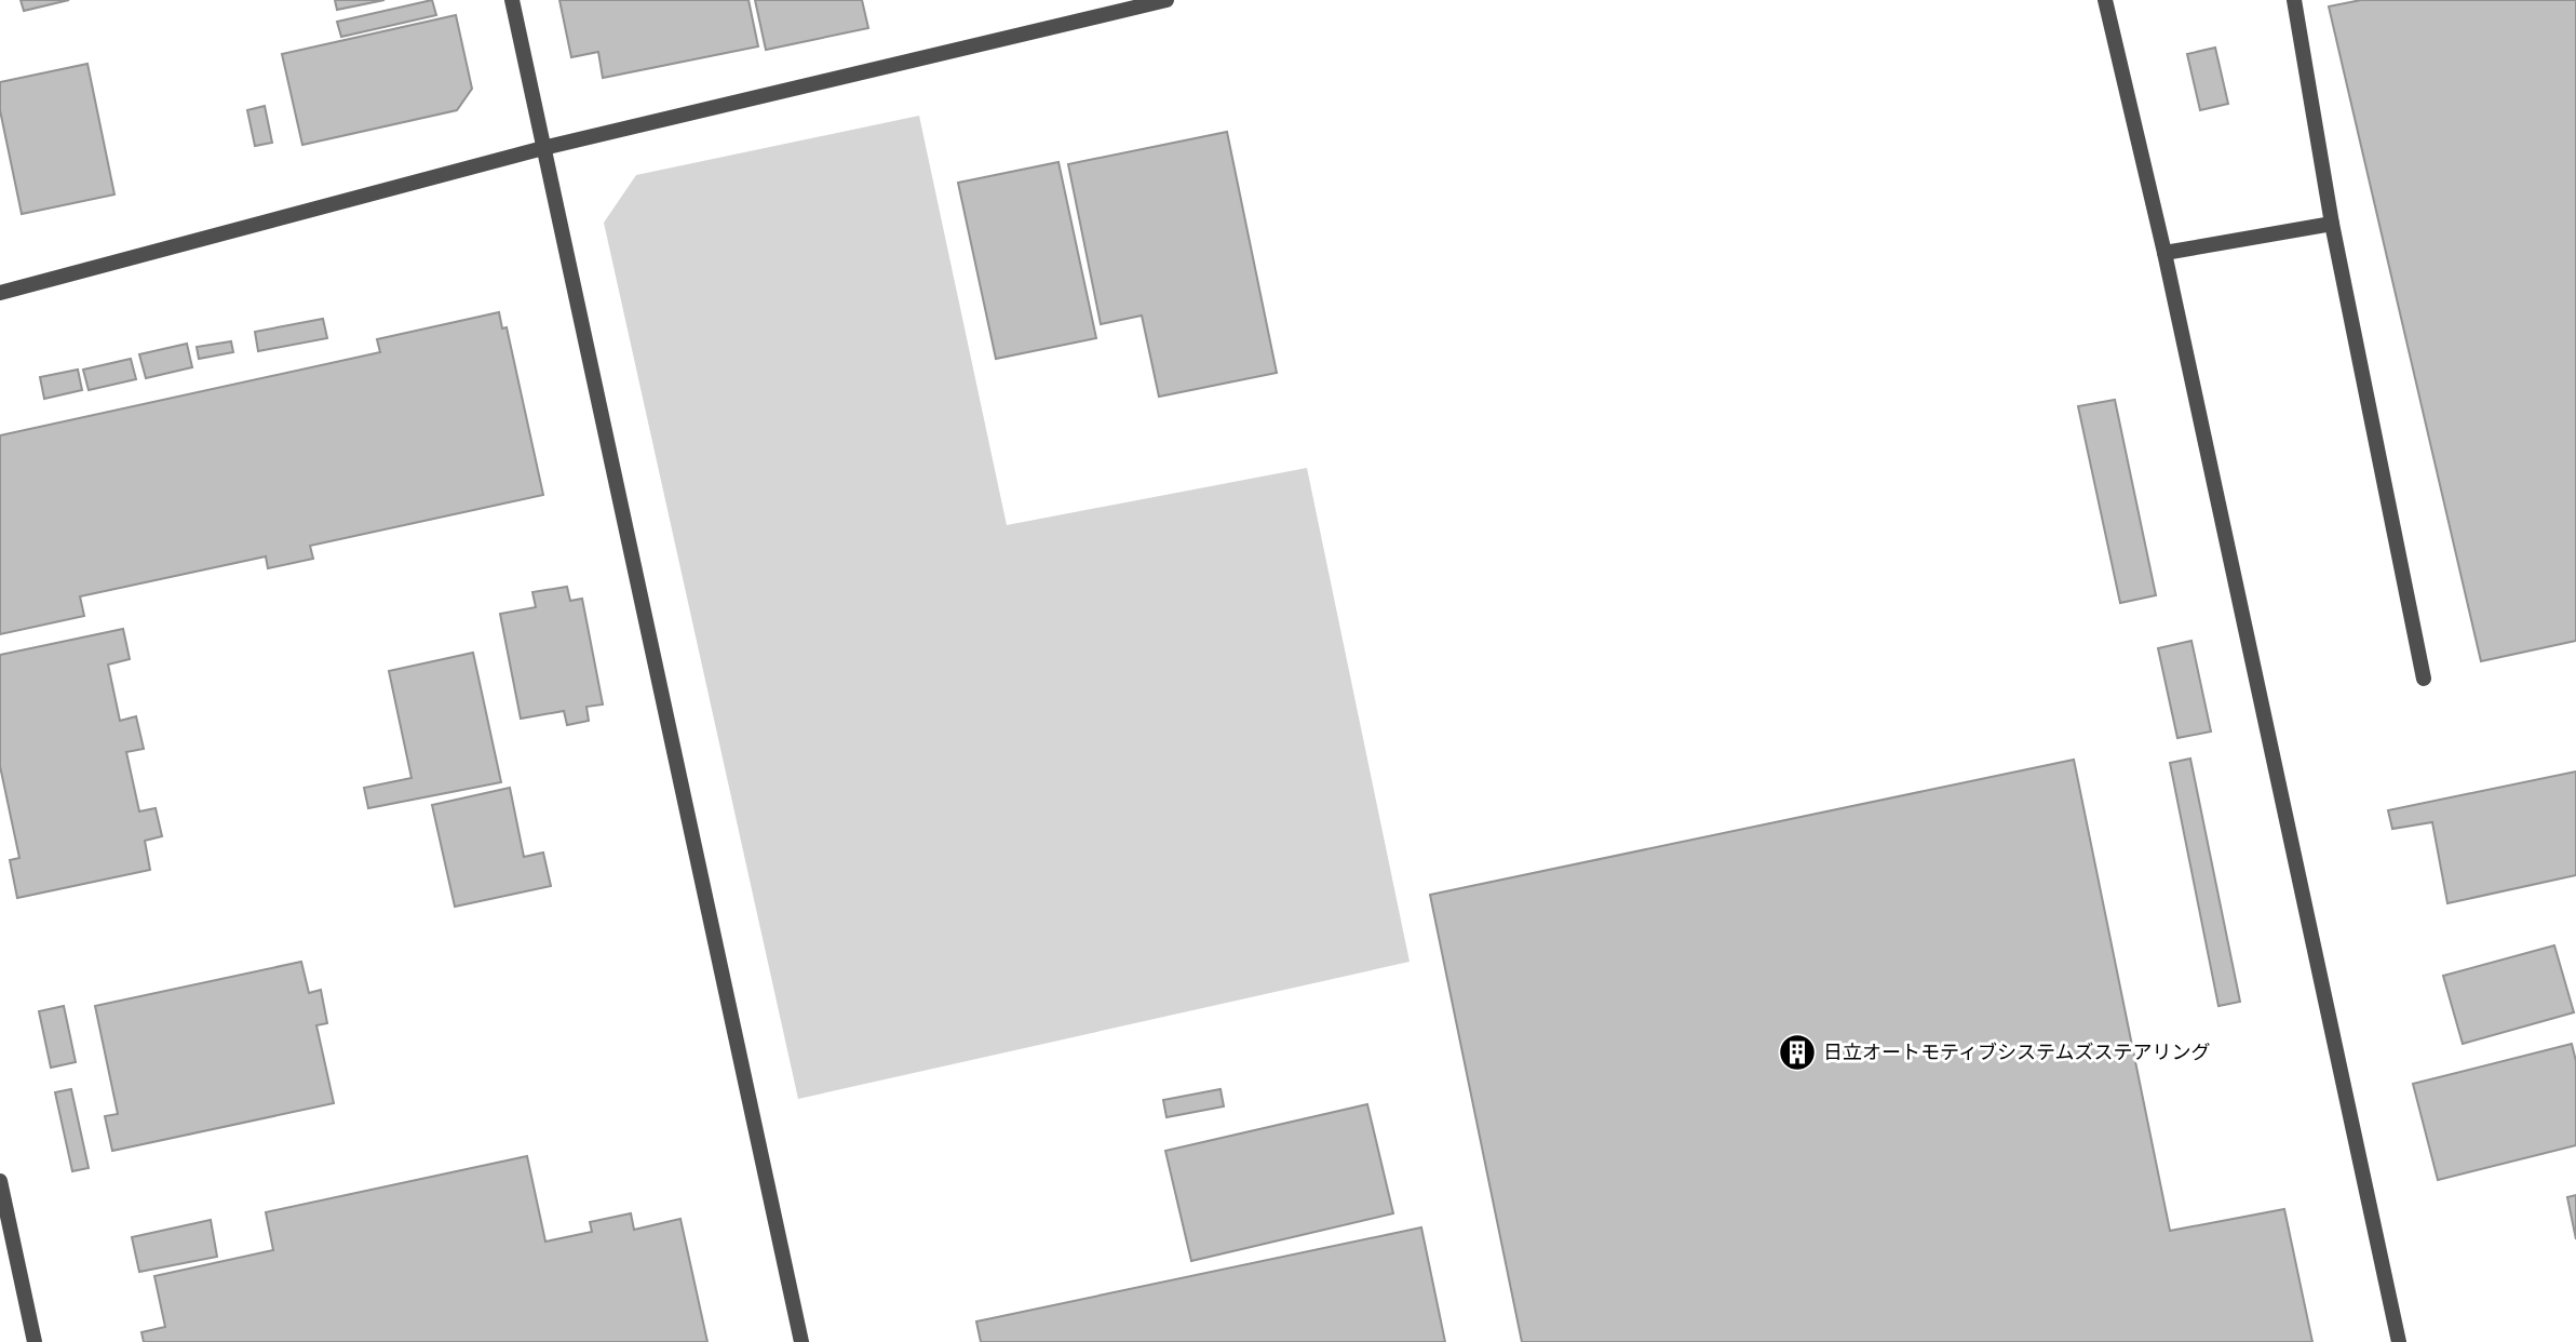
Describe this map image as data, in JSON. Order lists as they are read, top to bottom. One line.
{"places":{"building":["日立オートモティブシステムズステアリング"]}}
